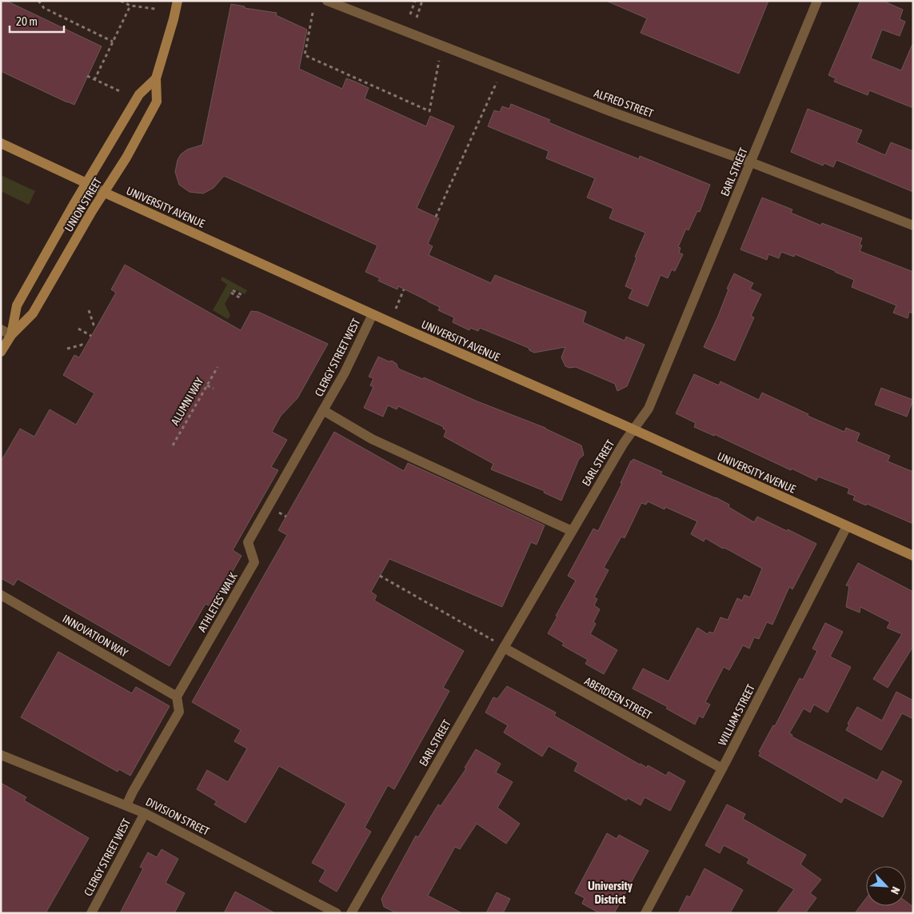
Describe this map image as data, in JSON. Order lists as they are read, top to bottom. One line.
{"streets":{"main road":["UNION STREET","UNIVERSITY AVENUE"],"street":["ALFRED STREET","EARL STREET","CLERGY STREET WEST","ATHLETES’ WALK","INNOVATION WAY","ABERDEEN STREET","WILLIAM STREET","DIVISION STREET"],"path":["ALUMNI WAY"]},"crossings":[["ALFRED STREET","EARL STREET"],["EARL STREET","UNIVERSITY AVENUE"],["EARL STREET","ABERDEEN STREET"],["UNION STREET","UNIVERSITY AVENUE"],["UNIVERSITY AVENUE","CLERGY STREET WEST"],["UNIVERSITY AVENUE","WILLIAM STREET"],["CLERGY STREET WEST","ATHLETES’ WALK"],["CLERGY STREET WEST","DIVISION STREET"],["ATHLETES’ WALK","INNOVATION WAY"],["ABERDEEN STREET","WILLIAM STREET"]],"districts":["University District"],"scale_bar":"20 m","north":"bottom right"}
